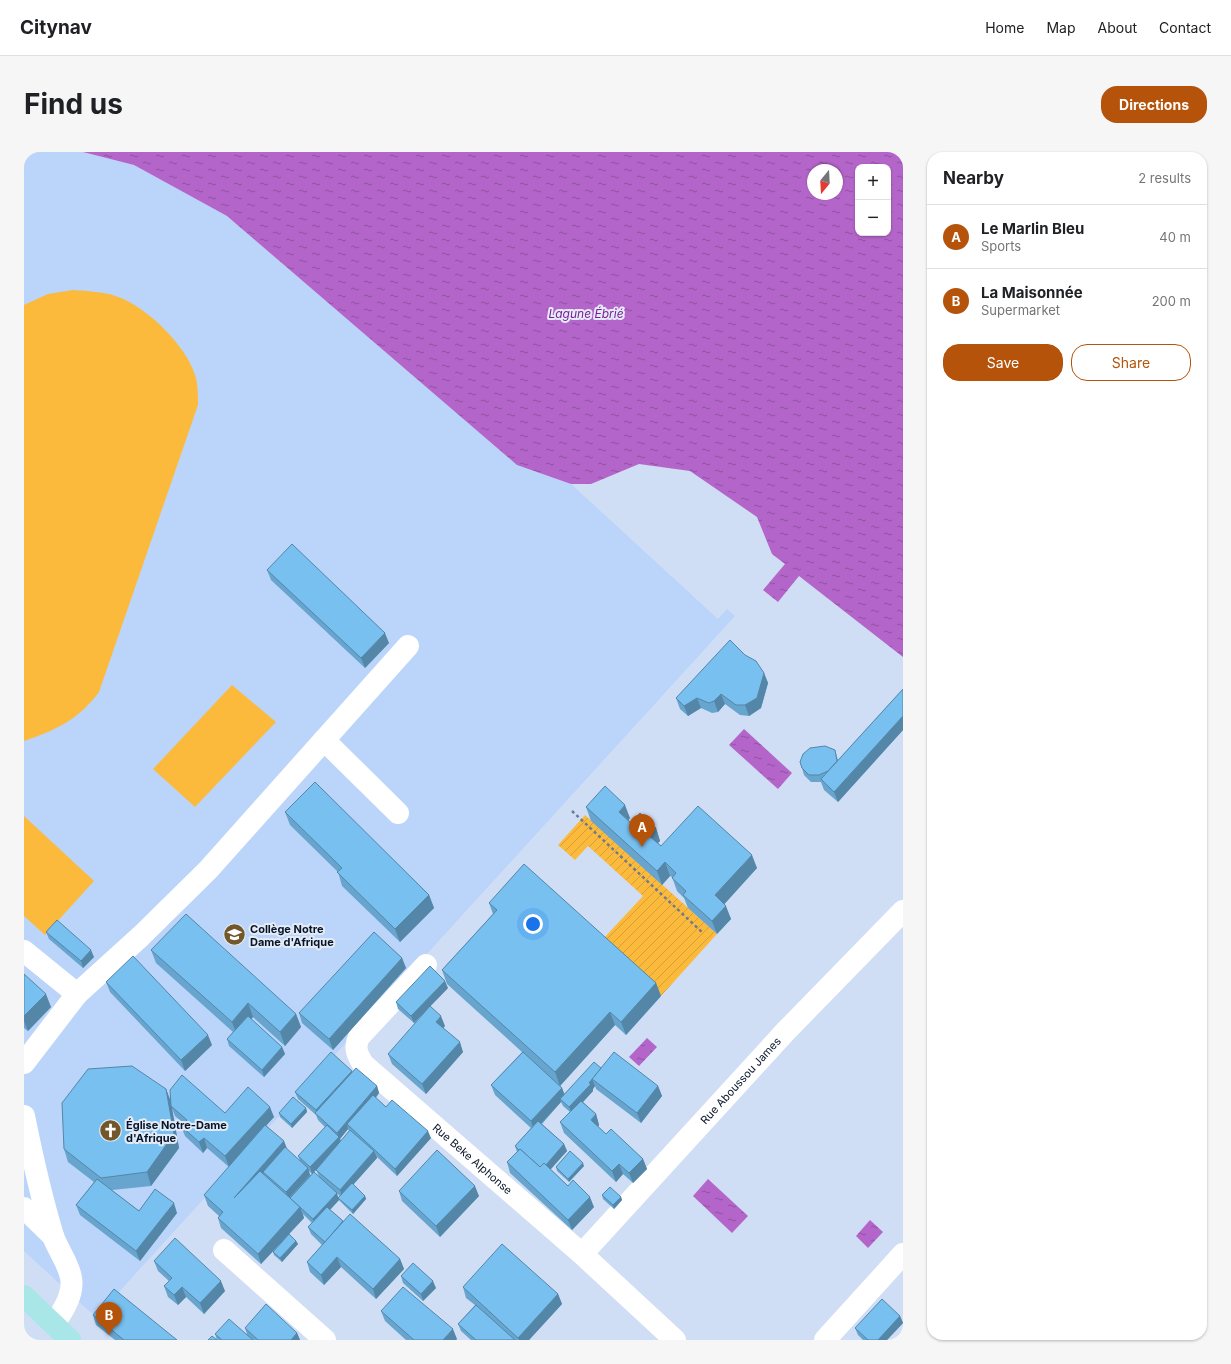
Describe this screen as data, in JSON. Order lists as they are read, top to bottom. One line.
{"streets":{"street":["Rue Aboussou James","Rue Beke Alphonse"]},"crossings":[["Rue Aboussou James","Rue Beke Alphonse"]],"water":["Lagune Ébrié"],"places":{"school or university":["Collège Notre Dame d'Afrique"],"church":["Église Notre-Dame d'Afrique"]},"north":"bottom","page":{"header":"Citynav","nav":["Home","Map","About","Contact"],"buttons":["Directions",["Save","Share"]],"title":"Find us","heading":["Nearby","2 results"],"map_buttons":["+","−"],"list":[{"mark":"A","name":"Le Marlin Bleu","note":"Sports","value":"40 m"},{"mark":"B","name":"La Maisonnée","note":"Supermarket","value":"200 m"}],"pins":["A","B"]}}
